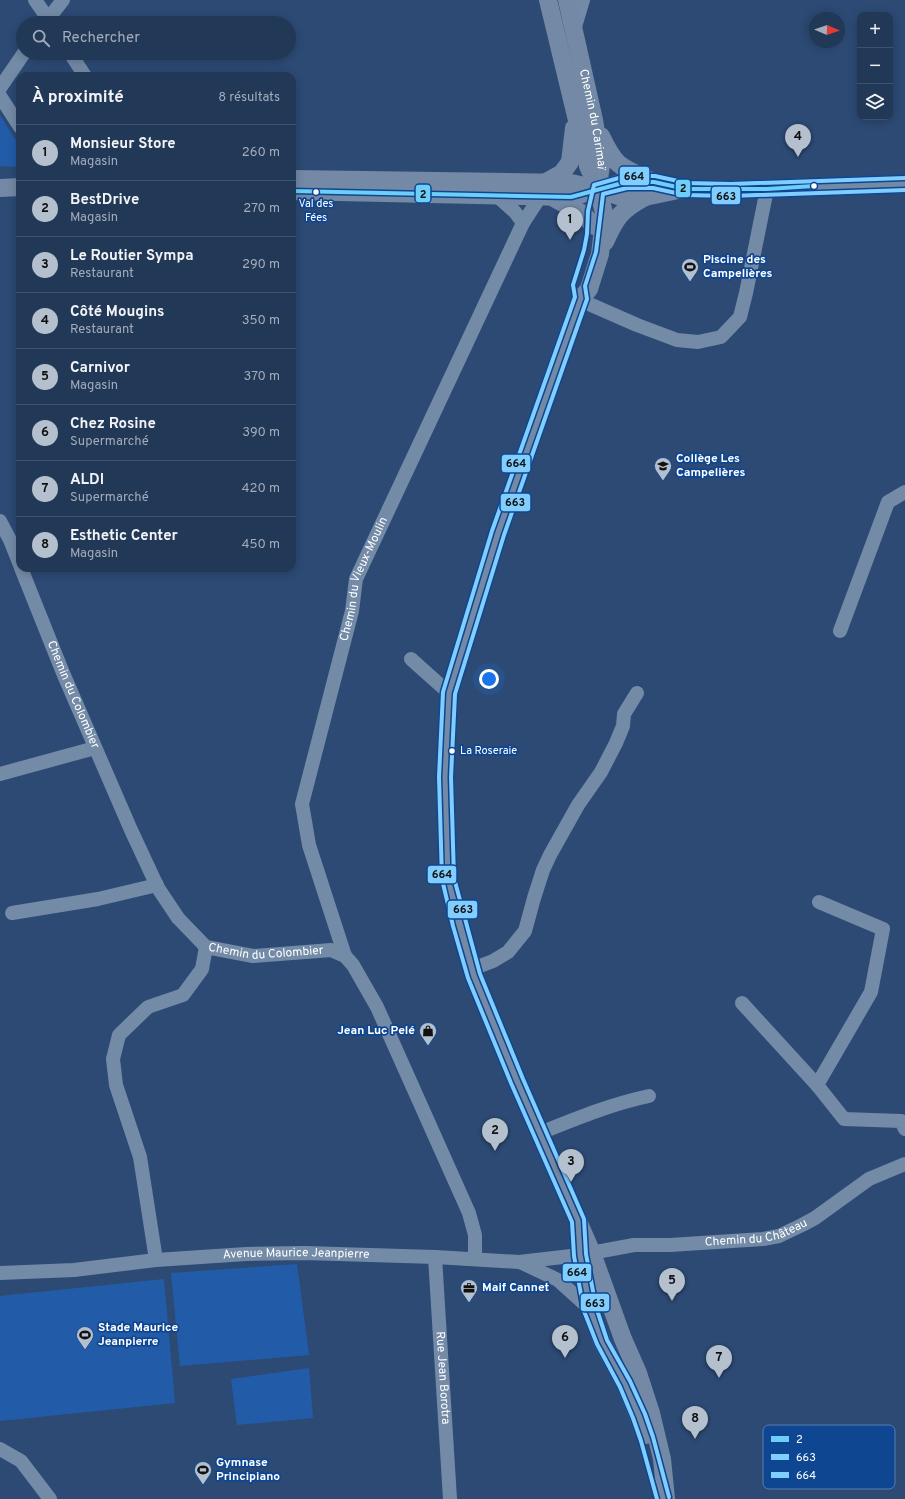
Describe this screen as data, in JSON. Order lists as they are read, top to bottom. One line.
{"streets":{"main road":["Chemin du Carimaï"],"street":["Chemin du Vieux-Moulin","Chemin du Colombier","Chemin du Château","Avenue Maurice Jeanpierre","Rue Jean Borotra"]},"crossings":[["Chemin du Vieux-Moulin","Chemin du Colombier"],["Chemin du Château","Avenue Maurice Jeanpierre"],["Avenue Maurice Jeanpierre","Rue Jean Borotra"]],"places":{"other":["Val des Fées","La Roseraie"],"sports":["Piscine des Campelières","Stade Maurice Jeanpierre","Gymnase Principiano"],"school or university":["Collège Les Campelières"],"shop":["Jean Luc Pelé"],"office":["Maif Cannet"]},"lines":["transit line 664","transit line 2","transit line 663"],"legend":["2","663","664"],"north":"right","page":{"map_buttons":["+","−"],"search":"Rechercher","heading":["À proximité","8 résultats"],"pins":["4","1","2","3","5","6","7","8"],"list":[{"mark":"1","name":"Monsieur Store","note":"Magasin","value":"260 m"},{"mark":"2","name":"BestDrive","note":"Magasin","value":"270 m"},{"mark":"3","name":"Le Routier Sympa","note":"Restaurant","value":"290 m"},{"mark":"4","name":"Côté Mougins","note":"Restaurant","value":"350 m"},{"mark":"5","name":"Carnivor","note":"Magasin","value":"370 m"},{"mark":"6","name":"Chez Rosine","note":"Supermarché","value":"390 m"},{"mark":"7","name":"ALDI","note":"Supermarché","value":"420 m"},{"mark":"8","name":"Esthetic Center","note":"Magasin","value":"450 m"}]}}
